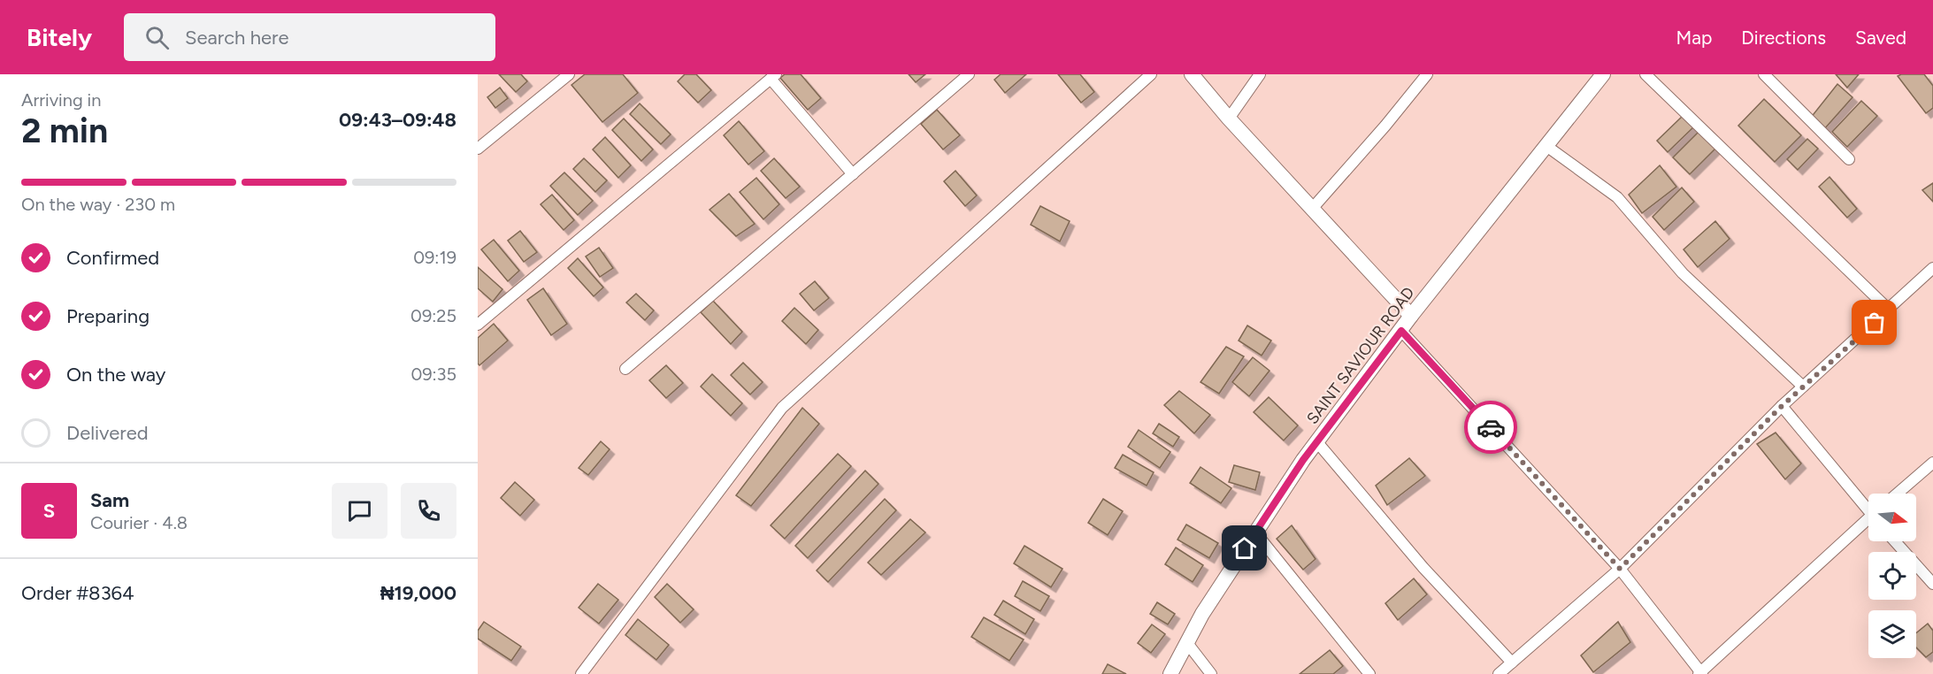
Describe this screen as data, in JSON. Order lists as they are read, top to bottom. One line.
{"streets":{"street":["SAINT SAVIOUR ROAD"]},"north":"right","page":{"header":"Bitely","search":"Search here","nav":["Map","Directions","Saved"],"heading":["2 min","Arriving in","09:43–09:48"],"panel":["Sam","Courier · 4.8","Order #8364","₦19,000"],"bar":"On the way · 230 m","list":[["Confirmed","09:19"],["Preparing","09:25"],["On the way","09:35"],"Delivered"],"round":"S"}}
